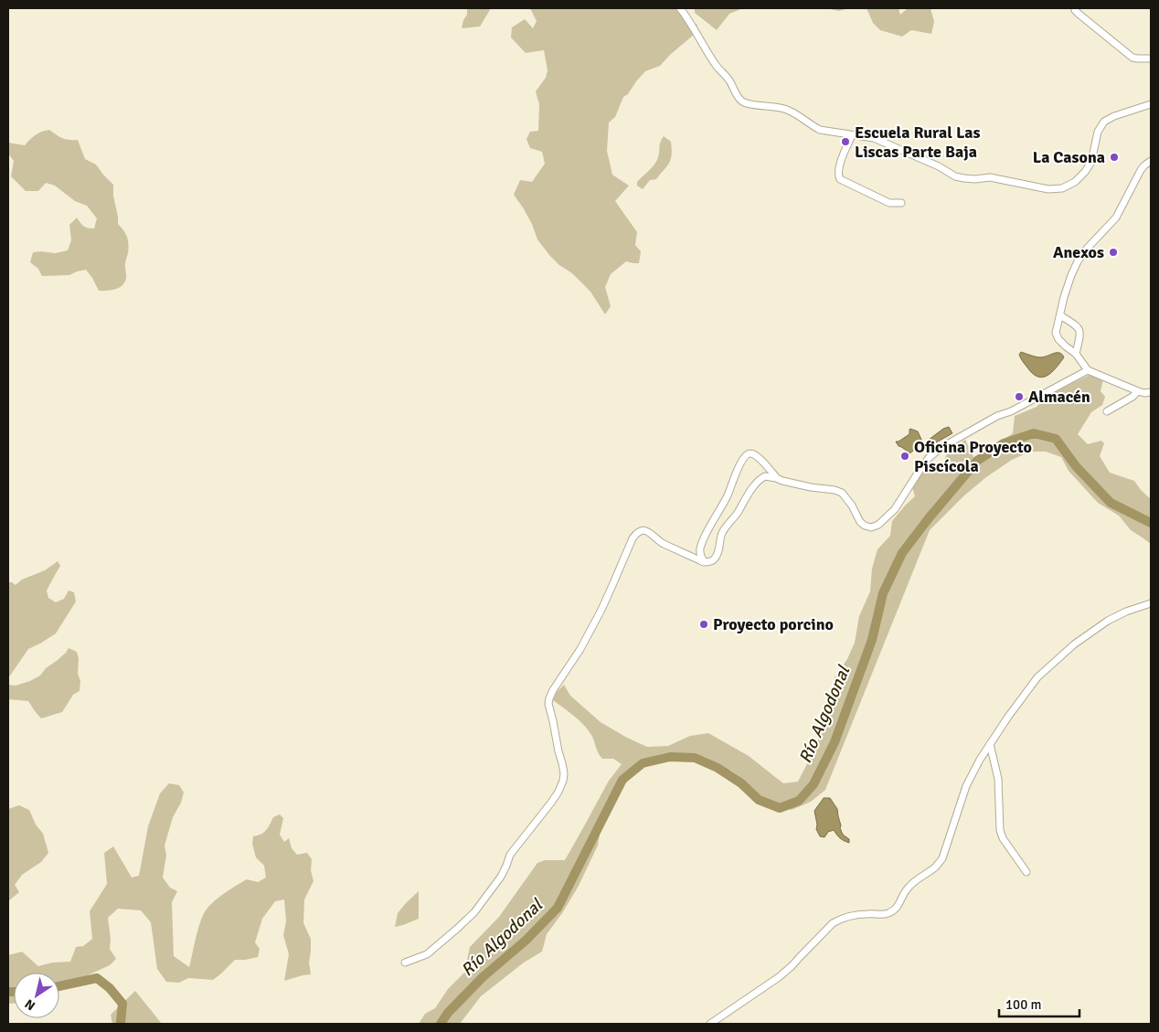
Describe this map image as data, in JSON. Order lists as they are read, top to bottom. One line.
{"water":["Río Algodonal"],"places":["Escuela Rural Las Liscas Parte Baja","La Casona","Anexos","Almacén","Oficina Proyecto Piscícola","Proyecto porcino"],"scale_bar":"100 m","north":"bottom left"}
